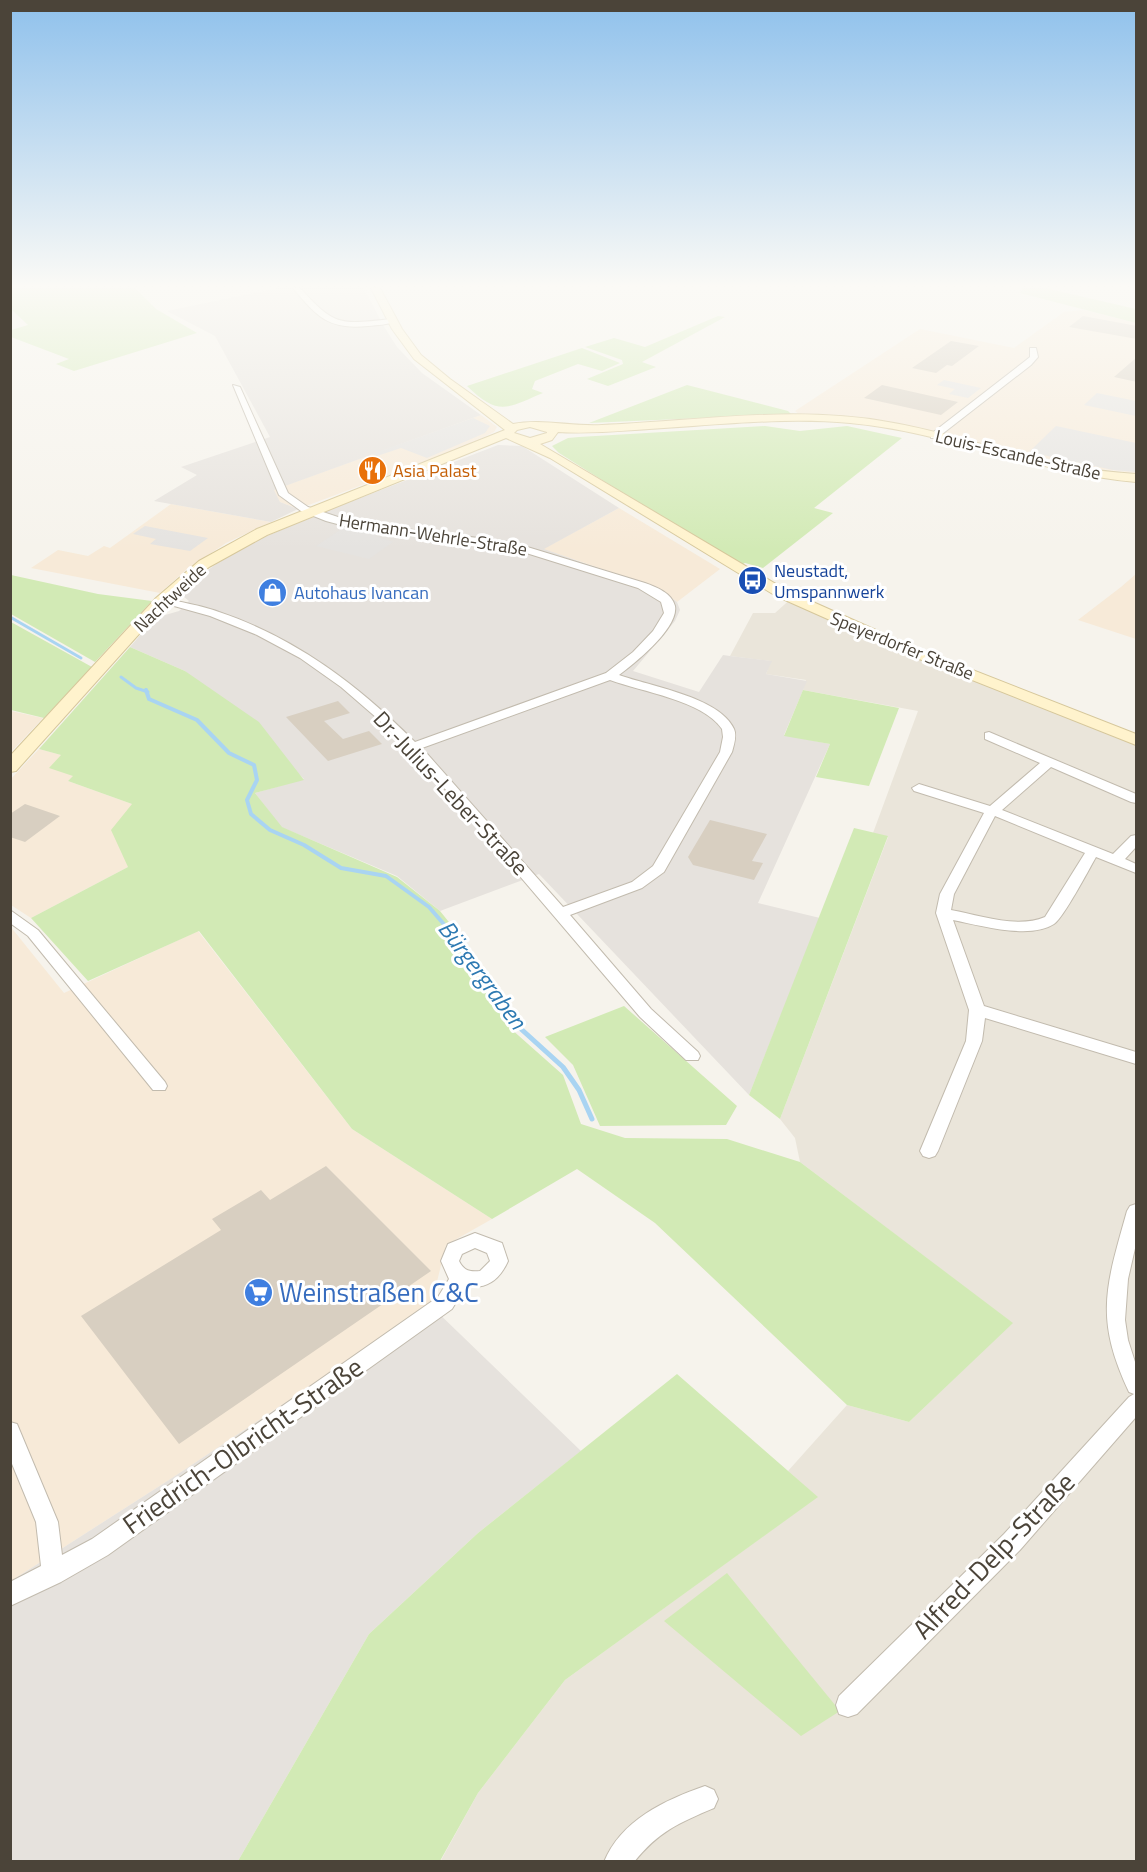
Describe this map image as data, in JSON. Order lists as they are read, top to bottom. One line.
{"streets":{"street":["Louis-Escande-Straße","Hermann-Wehrle-Straße","Nachtweide","Speyerdorfer Straße","Dr.-Julius-Leber-Straße","Friedrich-Olbricht-Straße","Alfred-Delp-Straße"]},"crossings":[["Hermann-Wehrle-Straße","Nachtweide"],["Hermann-Wehrle-Straße","Dr.-Julius-Leber-Straße"],["Nachtweide","Speyerdorfer Straße"],["Nachtweide","Dr.-Julius-Leber-Straße"]],"water":["Bürgergraben"],"places":{"restaurant":["Asia Palast"],"bus stop":["Neustadt, Umspannwerk"],"shop":["Autohaus Ivancan"],"supermarket":["Weinstraßen C&C"]}}
